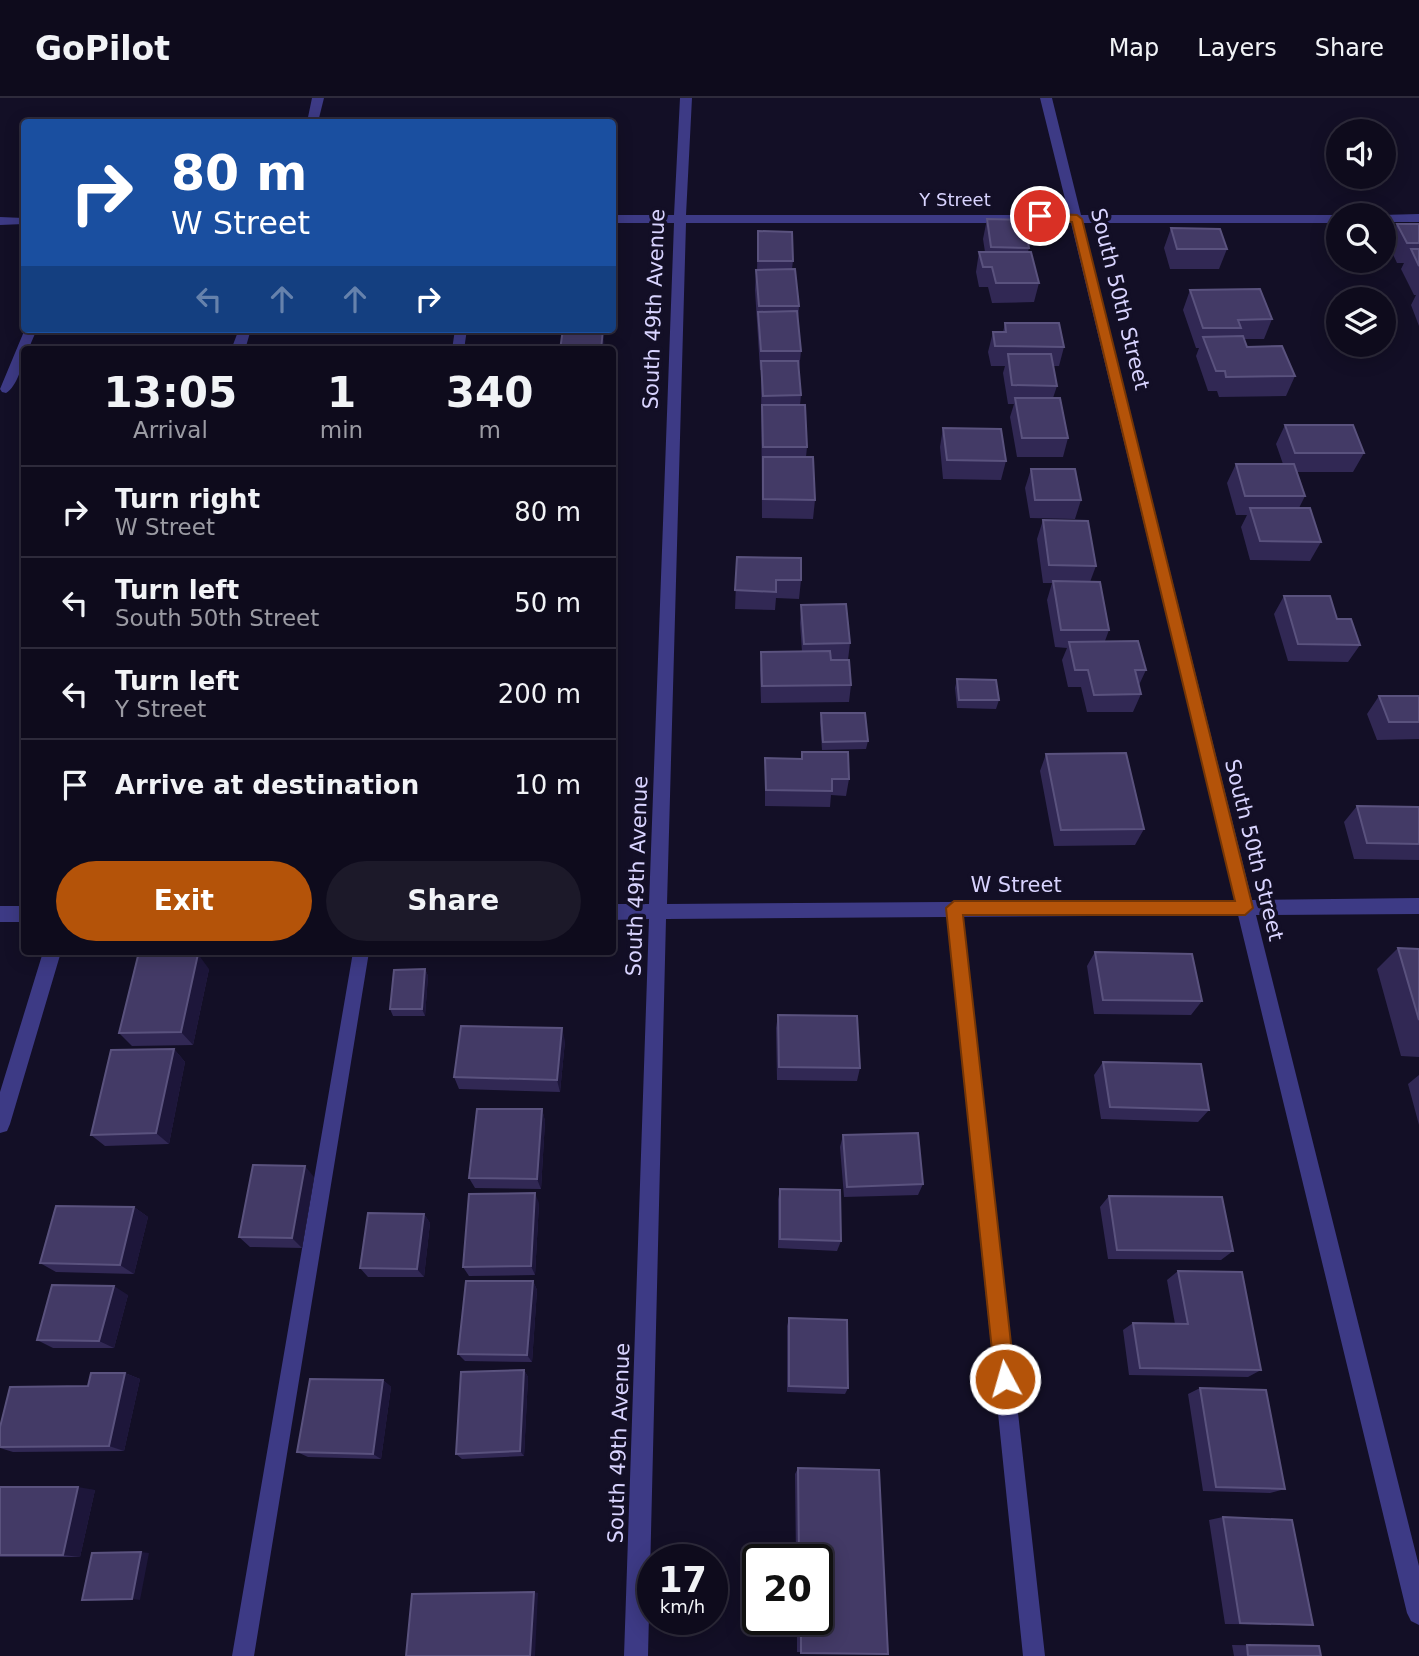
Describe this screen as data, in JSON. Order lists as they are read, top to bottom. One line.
{"streets":{"street":["Y Street","South 50th Street","South 49th Avenue","W Street"]},"crossings":[["Y Street","South 50th Street"],["Y Street","South 49th Avenue"],["South 50th Street","W Street"],["South 49th Avenue","W Street"]],"page":{"header":"GoPilot","nav":["Map","Layers","Share"],"turn":["80 m","W Street"],"eta":["13:05","Arrival","1","min","340","m"],"list":[{"name":"Turn right","note":"W Street","value":"80 m"},{"name":"Turn left","note":"South 50th Street","value":"50 m"},{"name":"Turn left","note":"Y Street","value":"200 m"},{"name":"Arrive at destination","value":"10 m"}],"buttons":["Exit","Share"],"speed":"17 km/h","limit":"20"}}
